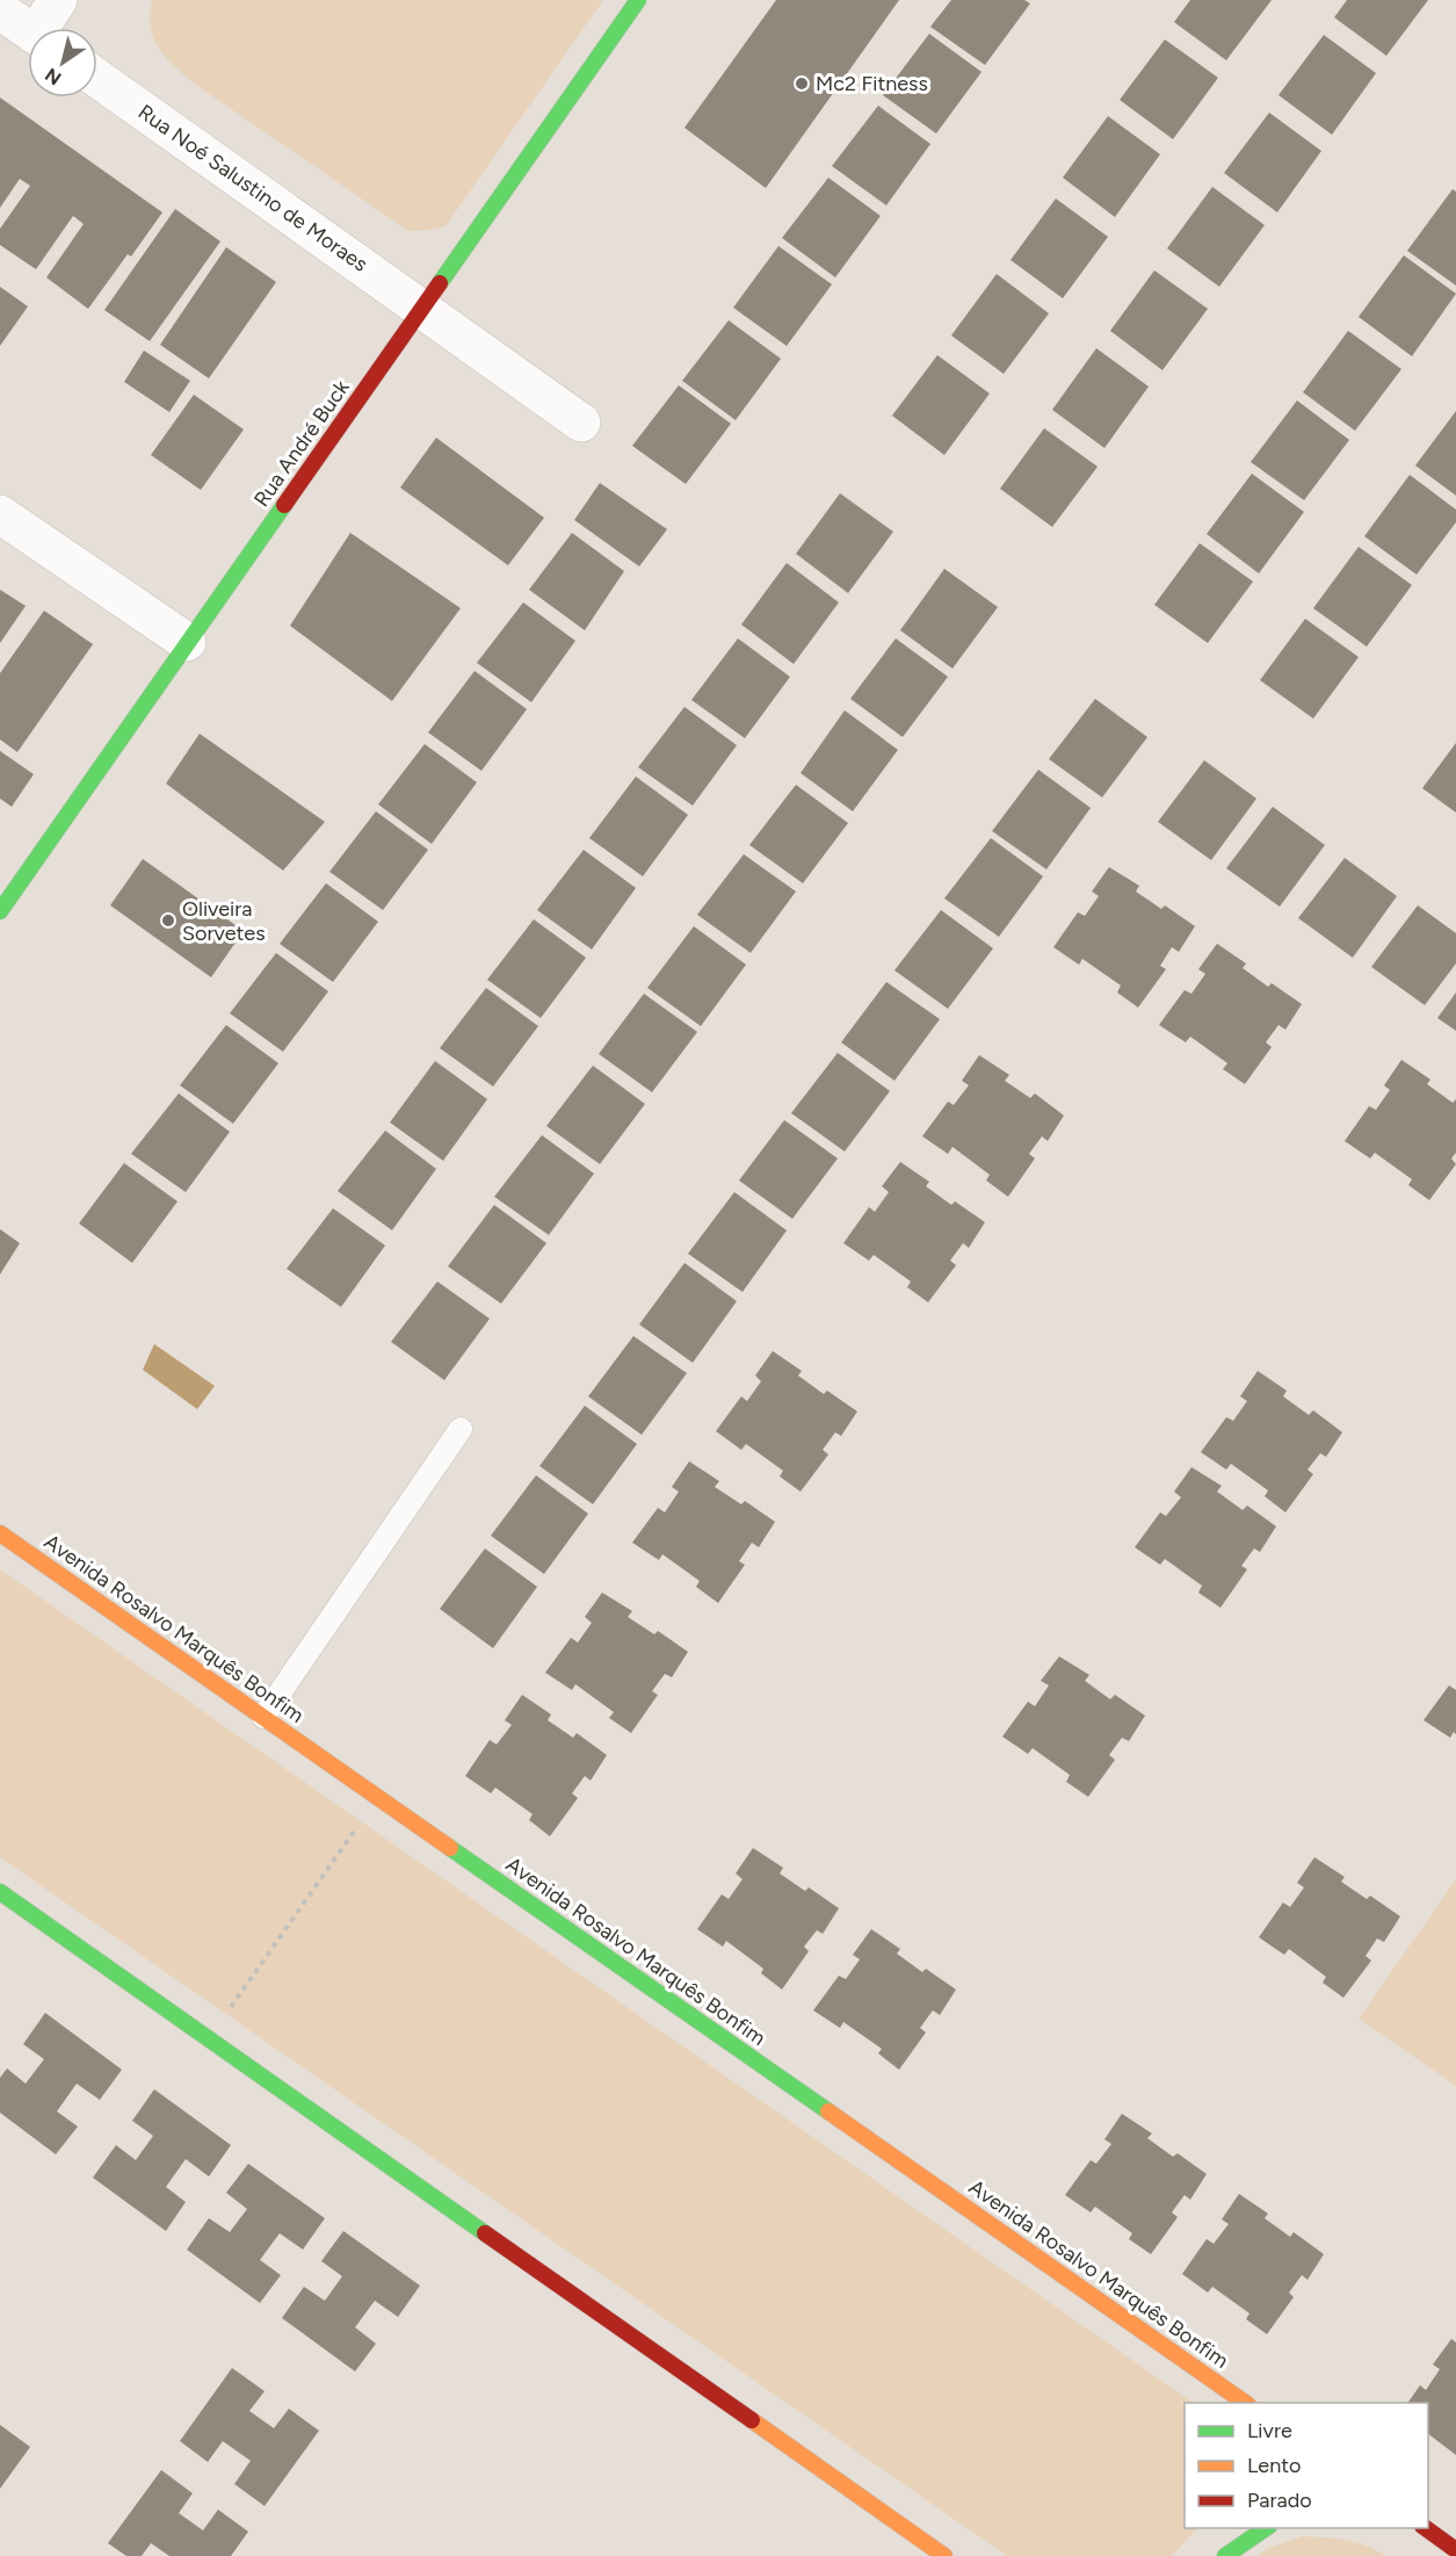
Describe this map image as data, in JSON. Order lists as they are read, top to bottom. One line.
{"streets":{"street":["Rua Noé Salustino de Moraes","Rua André Buck","Avenida Rosalvo Marquês Bonfim"]},"crossings":[["Rua Noé Salustino de Moraes","Rua André Buck"]],"places":["Mc2 Fitness","Oliveira Sorvetes"],"legend":["Livre","Lento","Parado"],"north":"bottom left"}
